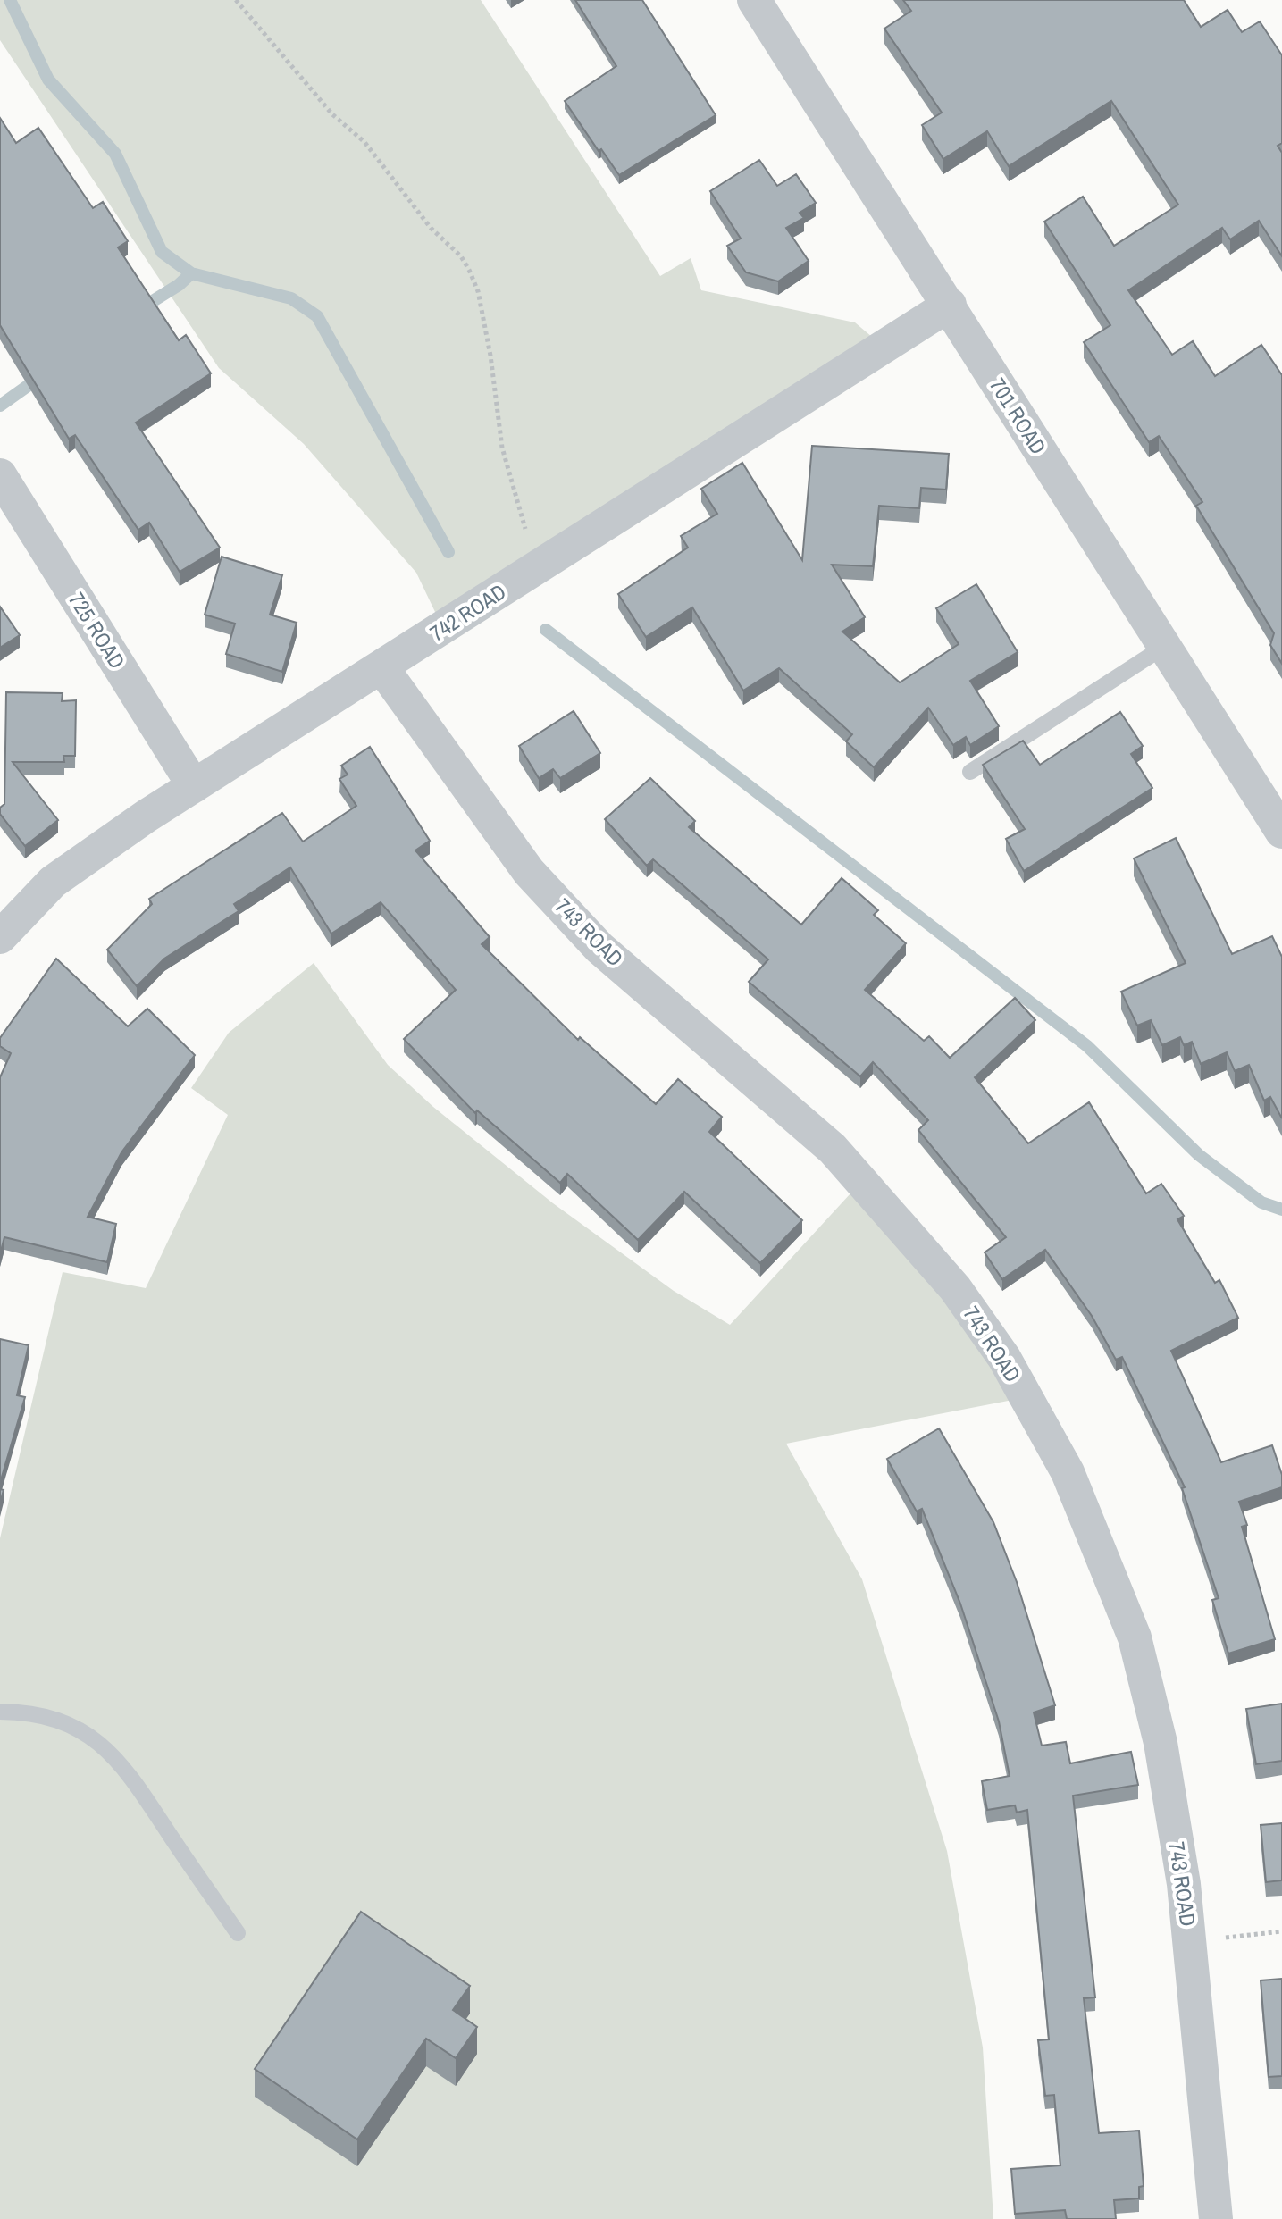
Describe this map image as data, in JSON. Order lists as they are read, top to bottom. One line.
{"streets":{"street":["701 ROAD","742 ROAD","725 ROAD","743 ROAD"]},"crossings":[["701 ROAD","742 ROAD"],["742 ROAD","725 ROAD"],["742 ROAD","743 ROAD"]]}
